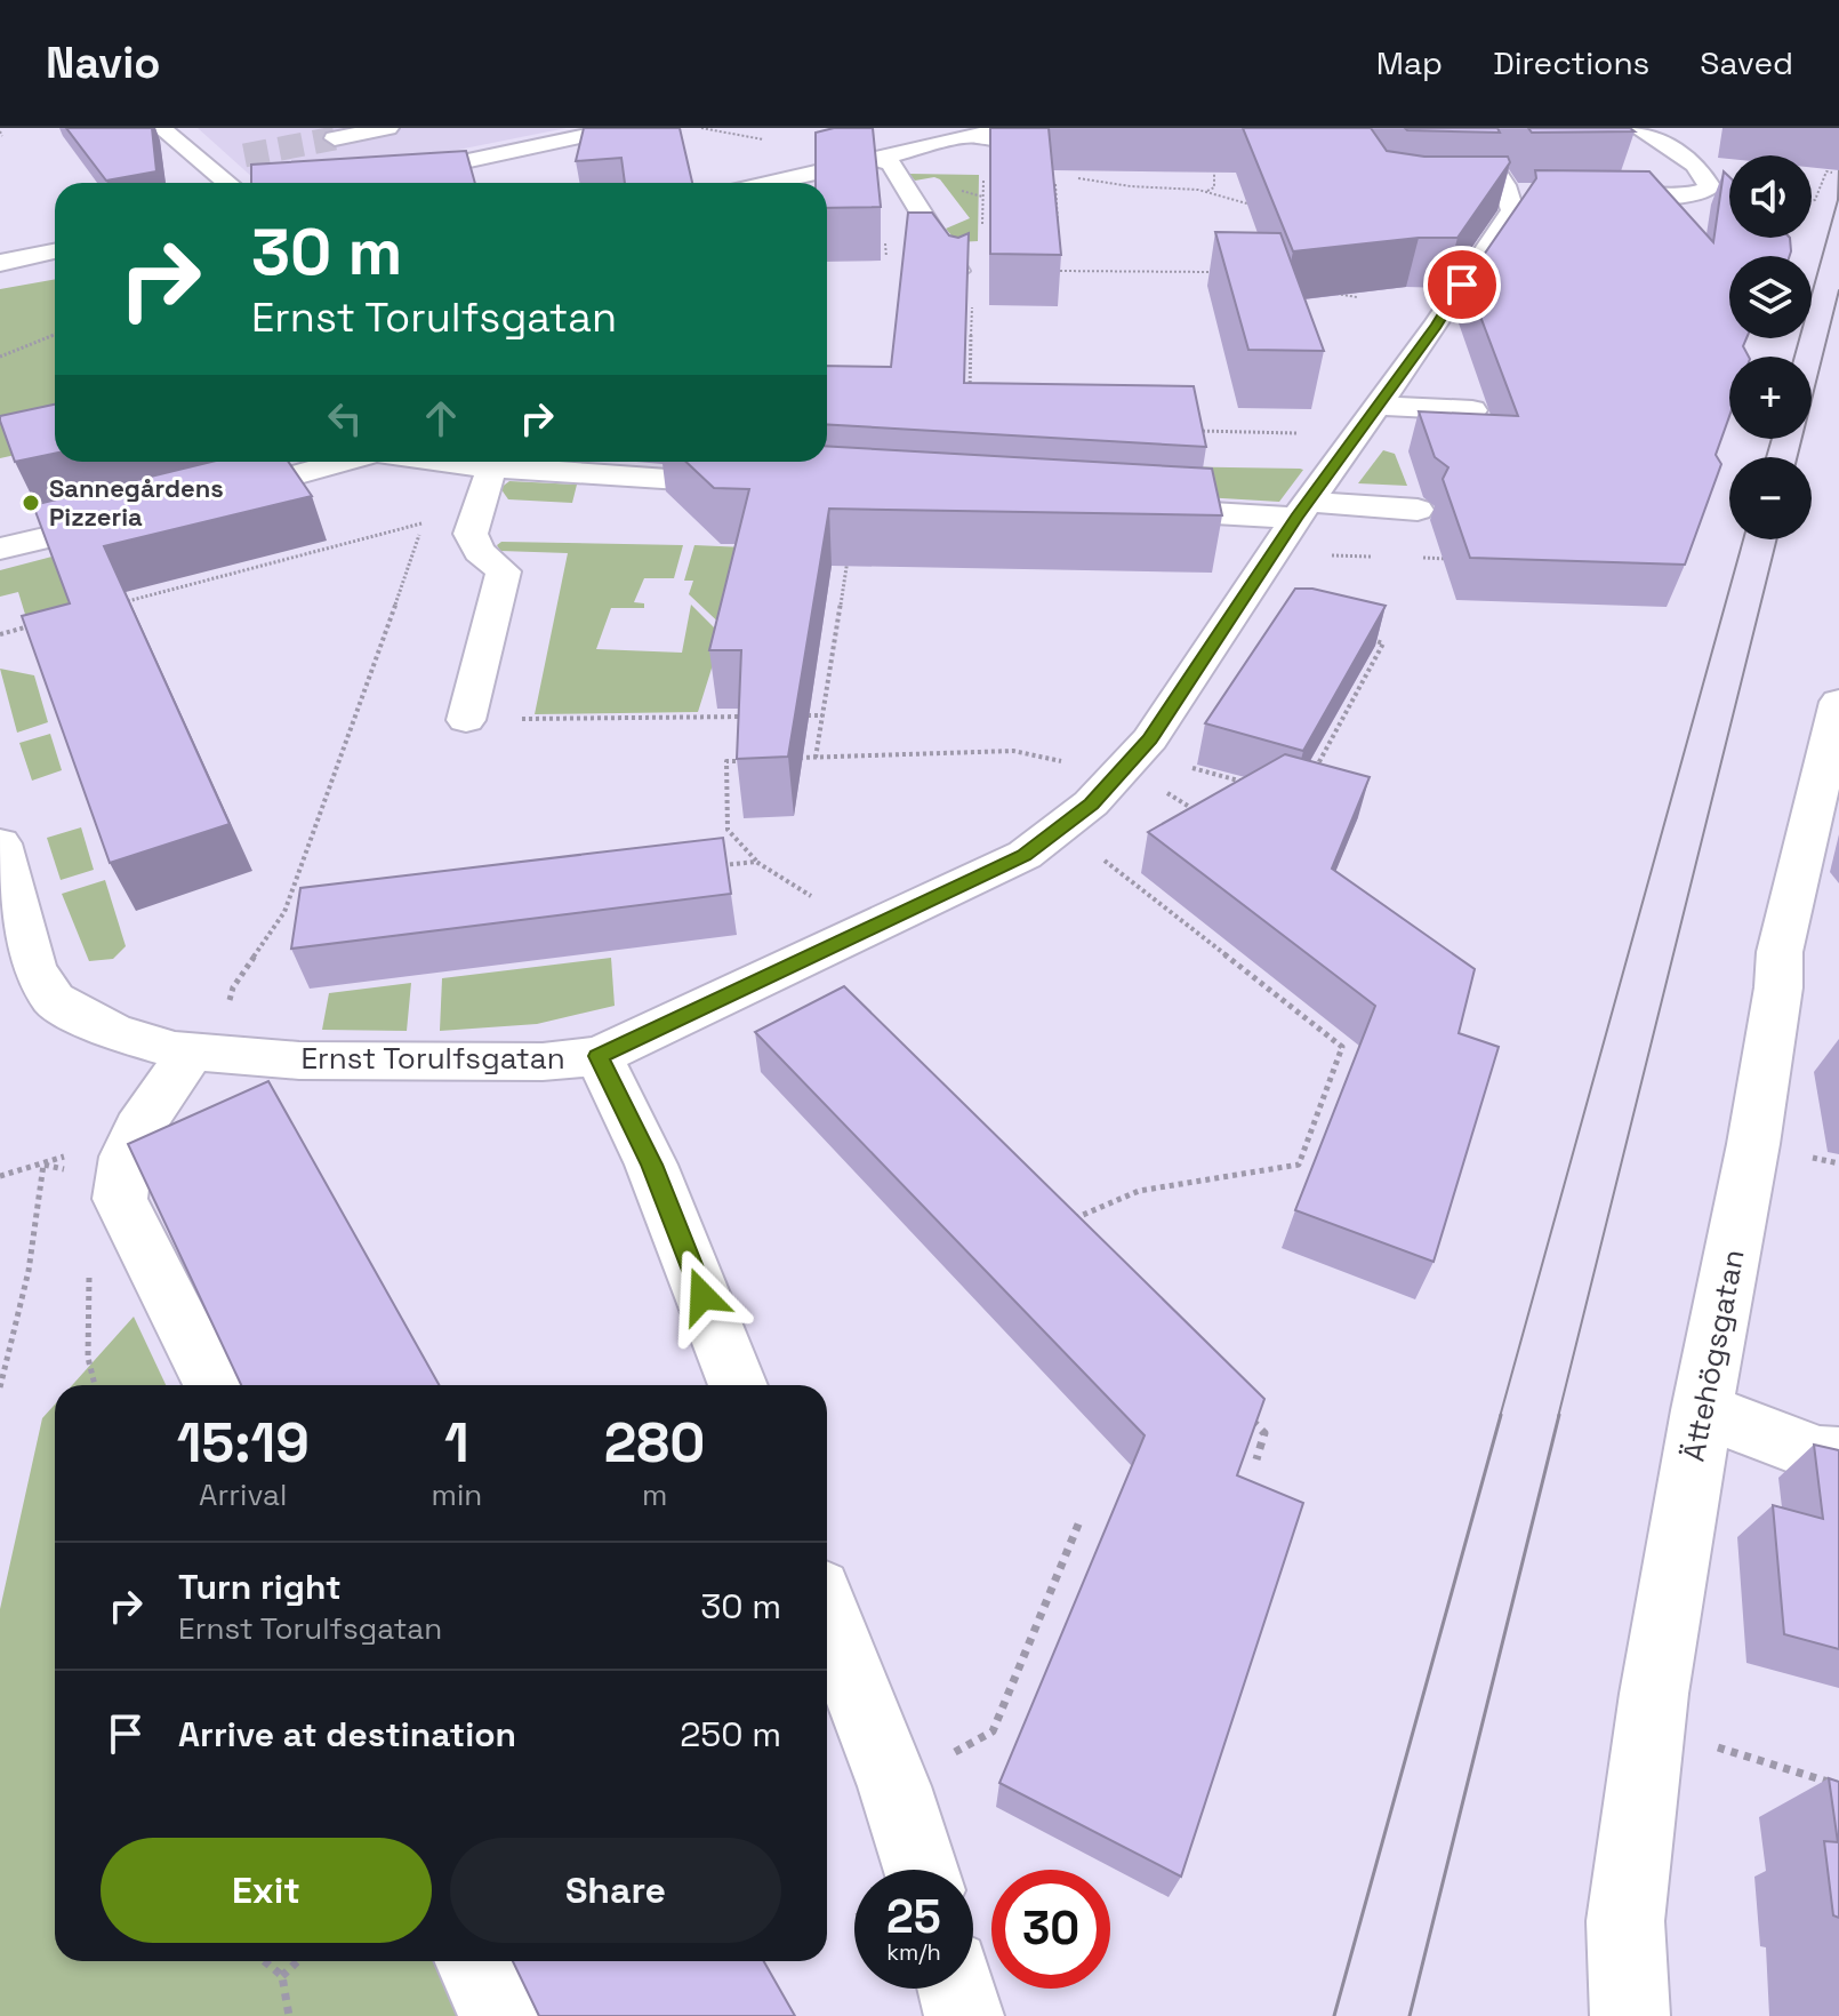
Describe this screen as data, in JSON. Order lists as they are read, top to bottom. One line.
{"streets":{"street":["Ernst Torulfsgatan","Ättehögsgatan"]},"places":["Sannegårdens Pizzeria"],"page":{"header":"Navio","nav":["Map","Directions","Saved"],"map_buttons":["+","−"],"turn":["30 m","Ernst Torulfsgatan"],"eta":["15:19","Arrival","1","min","280","m"],"list":[{"name":"Turn right","note":"Ernst Torulfsgatan","value":"30 m"},{"name":"Arrive at destination","value":"250 m"}],"buttons":["Exit","Share"],"speed":"25 km/h","limit":"30"}}
